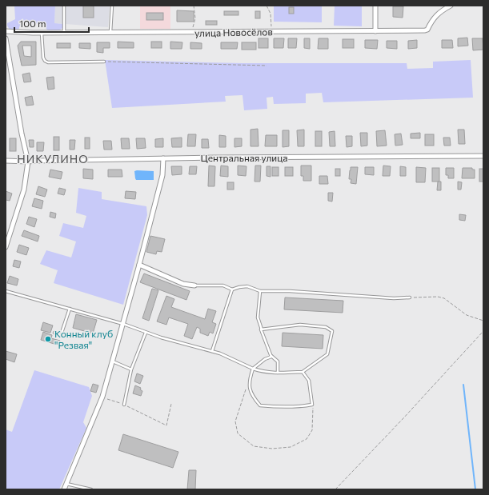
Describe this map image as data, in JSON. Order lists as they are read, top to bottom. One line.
{"streets":{"street":["улица Новосёлов","Центральная улица"]},"districts":["НИКУЛИНО"],"places":["Конный клуб \"Резвая\""],"scale_bar":"100 m"}
